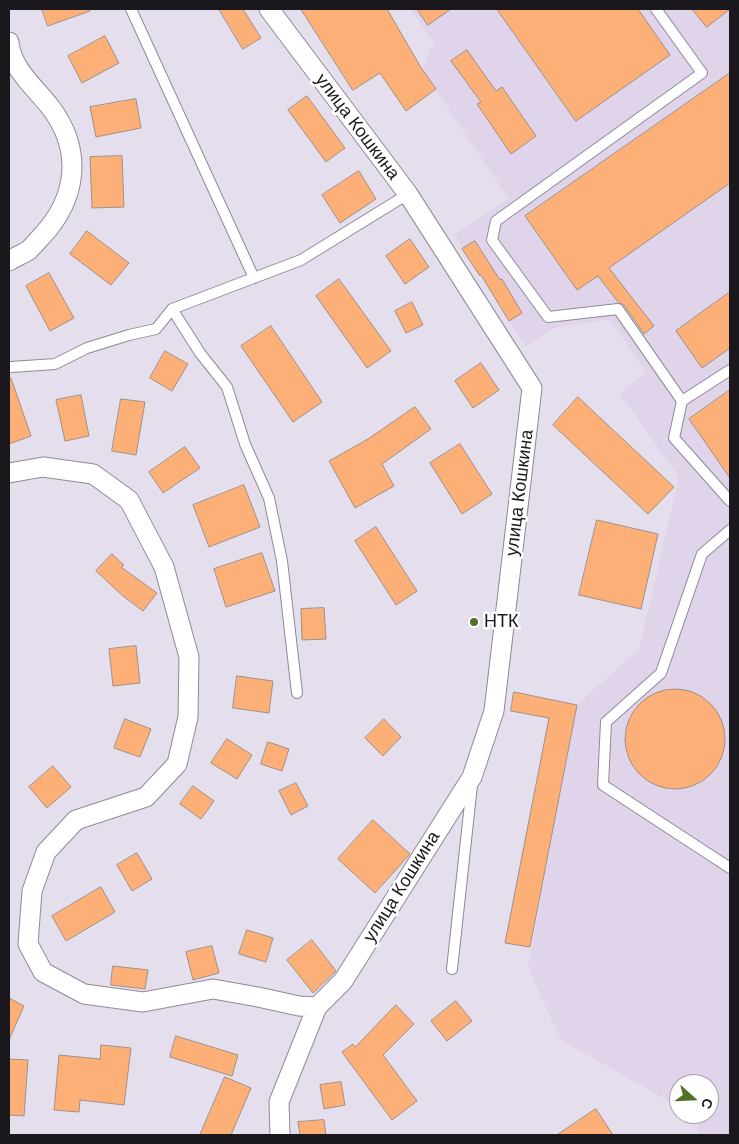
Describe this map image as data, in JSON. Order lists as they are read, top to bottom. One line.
{"streets":{"street":["улица Кошкина"]},"places":["НТК"],"north":"right"}
